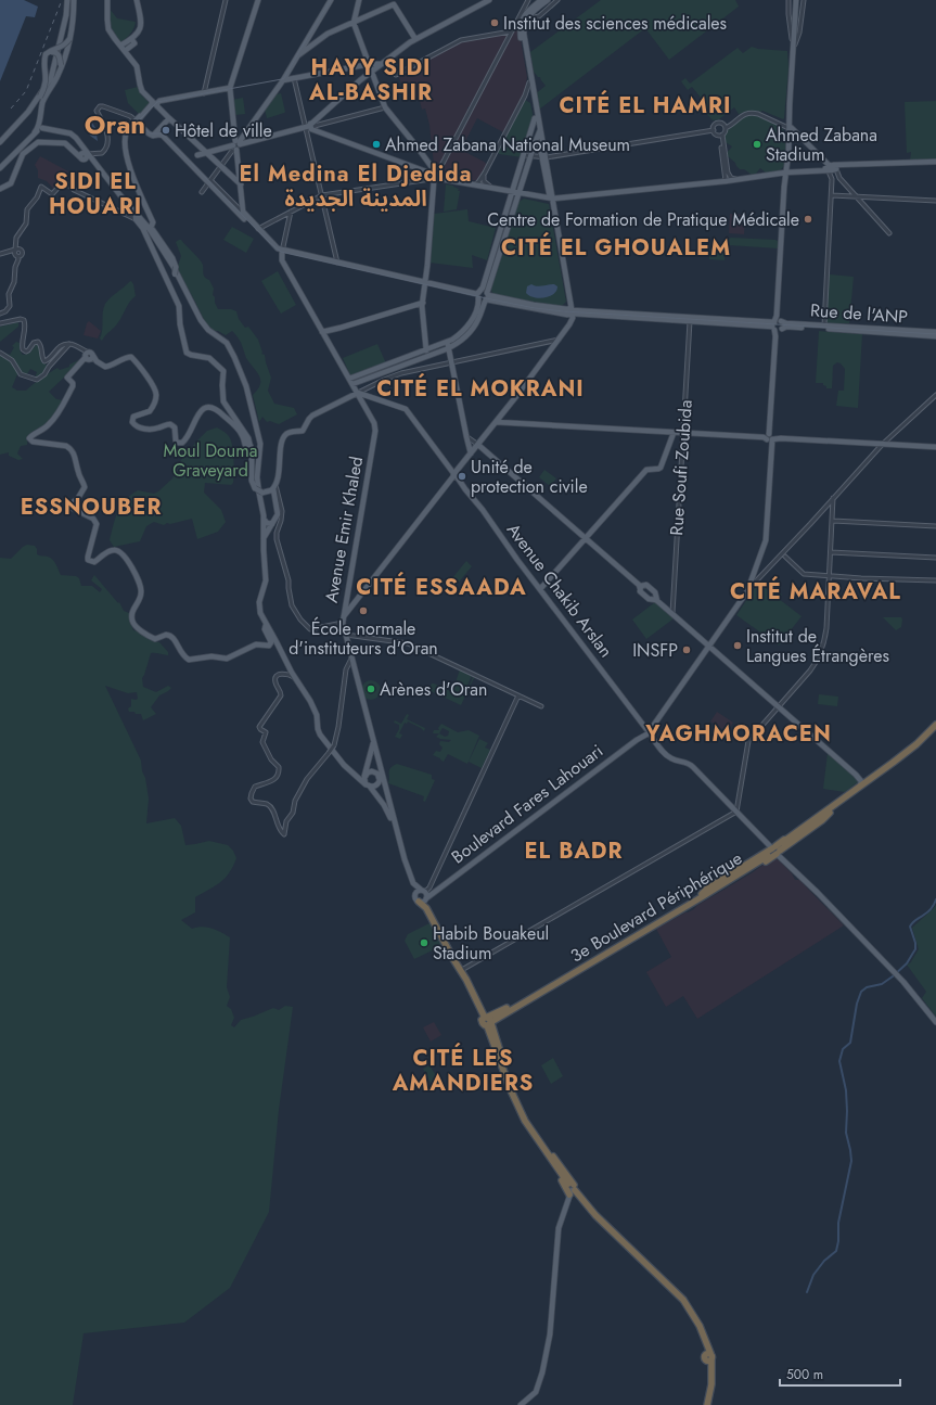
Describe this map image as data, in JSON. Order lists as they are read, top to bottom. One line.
{"streets":{"main road":["Rue de l'ANP","Avenue Emir Khaled","Avenue Chakib Arslan","Boulevard Fares Lahouari"],"street":["Rue Soufi Zoubida"]},"crossings":[["Rue de l'ANP","Boulevard Fares Lahouari"],["Avenue Emir Khaled","Avenue Chakib Arslan"],["Avenue Emir Khaled","Boulevard Fares Lahouari"],["Avenue Chakib Arslan","Boulevard Fares Lahouari"]],"districts":["HAYY SIDI AL-BASHIR","CITÉ EL HAMRI","Oran","El Medina El Djedida المدينة الجديدة","SIDI EL HOUARI","CITÉ EL GHOUALEM","CITÉ EL MOKRANI","ESSNOUBER","CITÉ ESSAADA","CITÉ MARAVAL","YAGHMORACEN","EL BADR","CITÉ LES AMANDIERS"],"parks":["Moul Douma Graveyard"],"places":["Institut des sciences médicales","Hôtel de ville","Ahmed Zabana National Museum","Ahmed Zabana Stadium","Centre de Formation de Pratique Médicale","Unité de protection civile","École normale d'instituteurs d'Oran","Institut de Langues Étrangères","INSFP","Arènes d'Oran","Habib Bouakeul Stadium"],"scale_bar":"500 m"}
